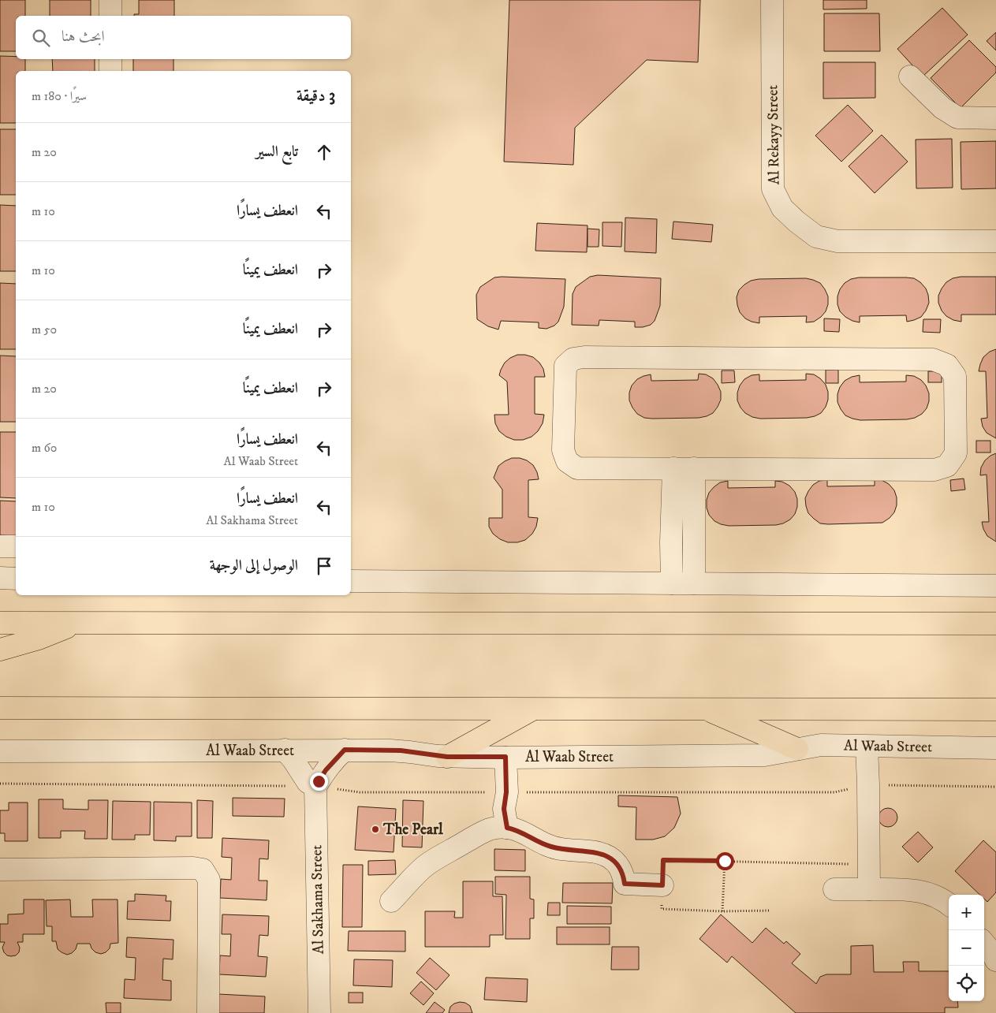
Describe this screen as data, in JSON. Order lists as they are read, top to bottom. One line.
{"streets":{"street":["Al Rekayy Street","Al Waab Street","Al Sakhama Street"]},"places":["The Pearl"],"page":{"search":"ابحث هنا","heading":["3 دقيقة","سيرًا · 180 m"],"list":[["تابع السير","20 m"],["انعطف يسارًا","10 m"],["انعطف يمينًا","10 m"],["انعطف يمينًا","50 m"],["انعطف يمينًا","20 m"],["انعطف يسارًا","Al Waab Street","60 m"],["انعطف يسارًا","Al Sakhama Street","10 m"],"الوصول إلى الوجهة"],"map_buttons":["+","−"]}}
